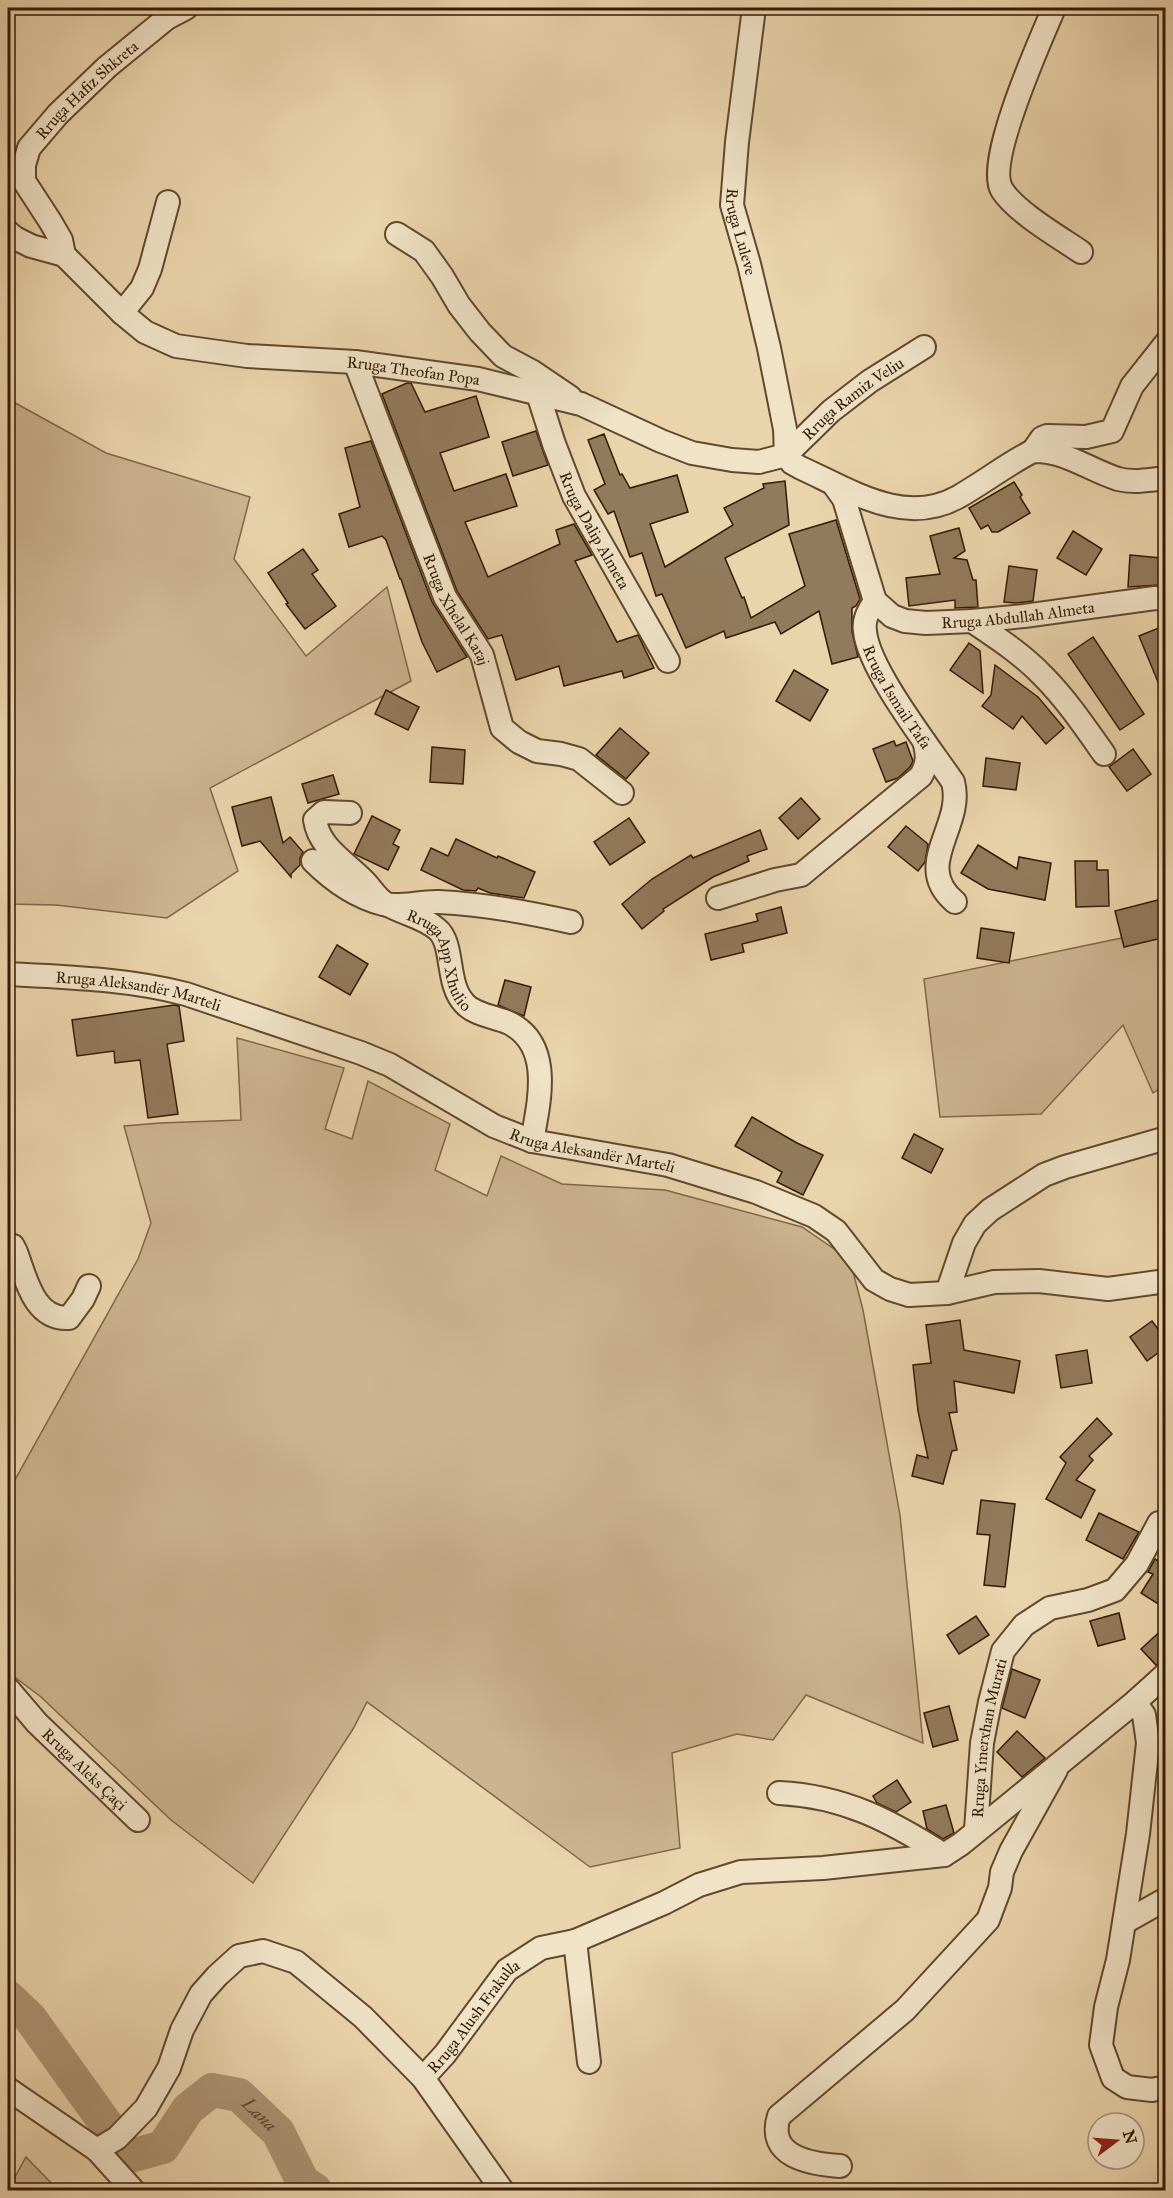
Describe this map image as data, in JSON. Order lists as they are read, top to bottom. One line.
{"streets":{"street":["Rruga Hafiz Shkreta","Rruga Luleve","Rruga Theofan Popa","Rruga Ramiz Veliu","Rruga Dalip Almeta","Rruga Xhelal Karaj","Rruga Abdullah Almeta","Rruga Ismail Tafa","Rruga App Xhulio","Rruga Aleksandër Marteli","Rruga Ymerxhan Murati","Rruga Aleks Çaçi","Rruga Alush Frakulla"]},"crossings":[["Rruga Hafiz Shkreta","Rruga Theofan Popa"],["Rruga Luleve","Rruga Theofan Popa"],["Rruga Luleve","Rruga Ramiz Veliu"],["Rruga Theofan Popa","Rruga Ramiz Veliu"],["Rruga Theofan Popa","Rruga Dalip Almeta"],["Rruga Theofan Popa","Rruga Xhelal Karaj"],["Rruga Abdullah Almeta","Rruga Ismail Tafa"],["Rruga App Xhulio","Rruga Aleksandër Marteli"]],"water":["Lana"],"north":"right"}
